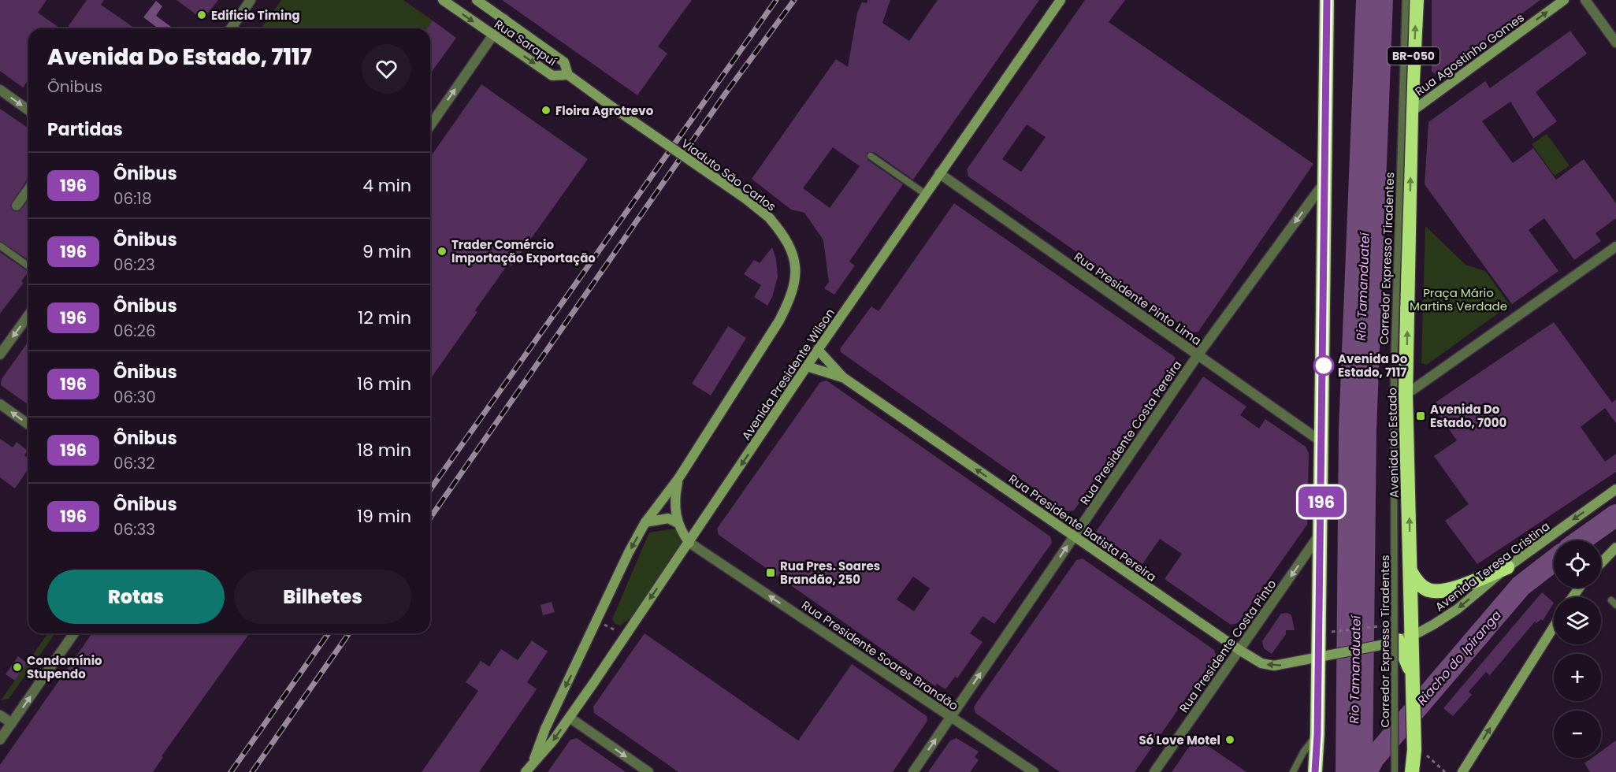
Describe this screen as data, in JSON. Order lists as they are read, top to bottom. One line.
{"streets":{"highway":["BR-050","Avenida do Estado"],"main road":["Rua Sarapuí","Rua Agostinho Gomes","Viaduto São Carlos","Avenida Presidente Wilson","Rua Presidente Batista Pereira","Avenida Teresa Cristina"],"street":["Rua Presidente Pinto Lima","Rua Presidente Costa Pereira","Rua Presidente Costa Pinto","Rua Presidente Soares Brandão"],"lane":["Corredor Expresso Tiradentes"]},"crossings":[["Rua Sarapuí","Viaduto São Carlos"],["Rua Agostinho Gomes","Avenida do Estado"],["Viaduto São Carlos","Avenida Presidente Wilson"],["Rua Presidente Pinto Lima","Avenida Presidente Wilson"],["Rua Presidente Pinto Lima","Rua Presidente Costa Pereira"],["Avenida Presidente Wilson","Rua Presidente Batista Pereira"],["Avenida Presidente Wilson","Rua Presidente Soares Brandão"],["Rua Presidente Costa Pereira","Rua Presidente Batista Pereira"],["Rua Presidente Costa Pereira","Rua Presidente Soares Brandão"],["Avenida do Estado","Avenida Teresa Cristina"],["Rua Presidente Batista Pereira","Avenida Teresa Cristina"],["Rua Presidente Batista Pereira","Rua Presidente Costa Pinto"]],"one_way":["Rua Agostinho Gomes","Avenida Presidente Wilson","Rua Presidente Batista Pereira","Avenida Teresa Cristina","Rua Presidente Costa Pinto","Rua Presidente Soares Brandão"],"water":["Rio Tamanduateí","Riacho do Ipiranga"],"parks":["Praça Mário Martins Verdade"],"places":{"other":["Edificio Timing","Floira Agrotrevo","Trader Comércio Importação Exportação","Avenida Do Estado, 7117","Condomínio Stupendo","Só Love Motel"],"transit":["Avenida Do Estado, 7000","Rua Pres. Soares Brandão, 250"]},"lines":["bus line 196"],"page":{"on_map":"196","heading":[["Avenida Do Estado, 7117","Ônibus"],"Partidas"],"list":[{"mark":"196","name":"Ônibus","note":"06:18","value":"4 min"},{"mark":"196","name":"Ônibus","note":"06:23","value":"9 min"},{"mark":"196","name":"Ônibus","note":"06:26","value":"12 min"},{"mark":"196","name":"Ônibus","note":"06:30","value":"16 min"},{"mark":"196","name":"Ônibus","note":"06:32","value":"18 min"},{"mark":"196","name":"Ônibus","note":"06:33","value":"19 min"}],"map_buttons":["+","−"],"buttons":["Rotas","Bilhetes"]}}
